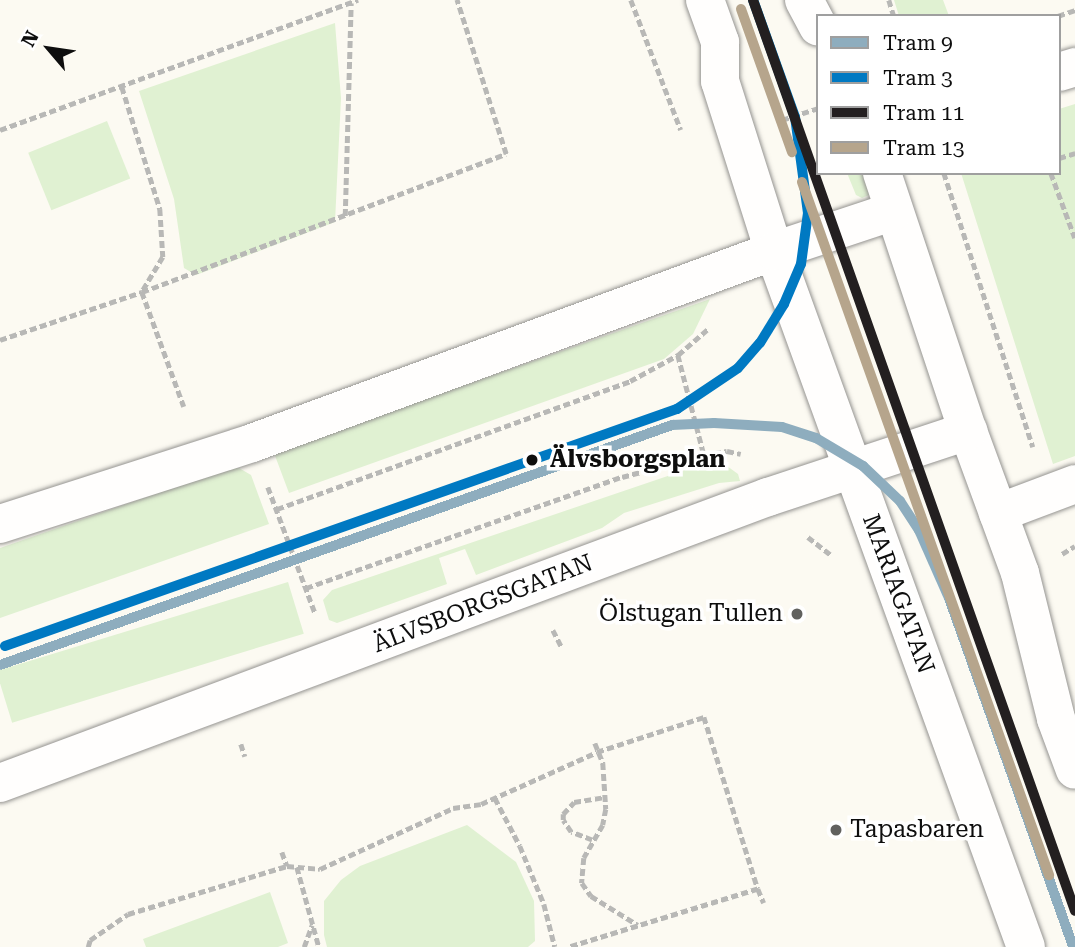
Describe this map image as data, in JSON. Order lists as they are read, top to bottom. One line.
{"streets":{"street":["MARIAGATAN","ÄLVSBORGSGATAN"]},"crossings":[["MARIAGATAN","ÄLVSBORGSGATAN"]],"places":["Älvsborgsplan","Ölstugan Tullen","Tapasbaren"],"lines":["tram line 3","tram line 11","tram line 13","tram line 9"],"legend":["Tram 9","Tram 3","Tram 11","Tram 13"],"north":"top left"}
